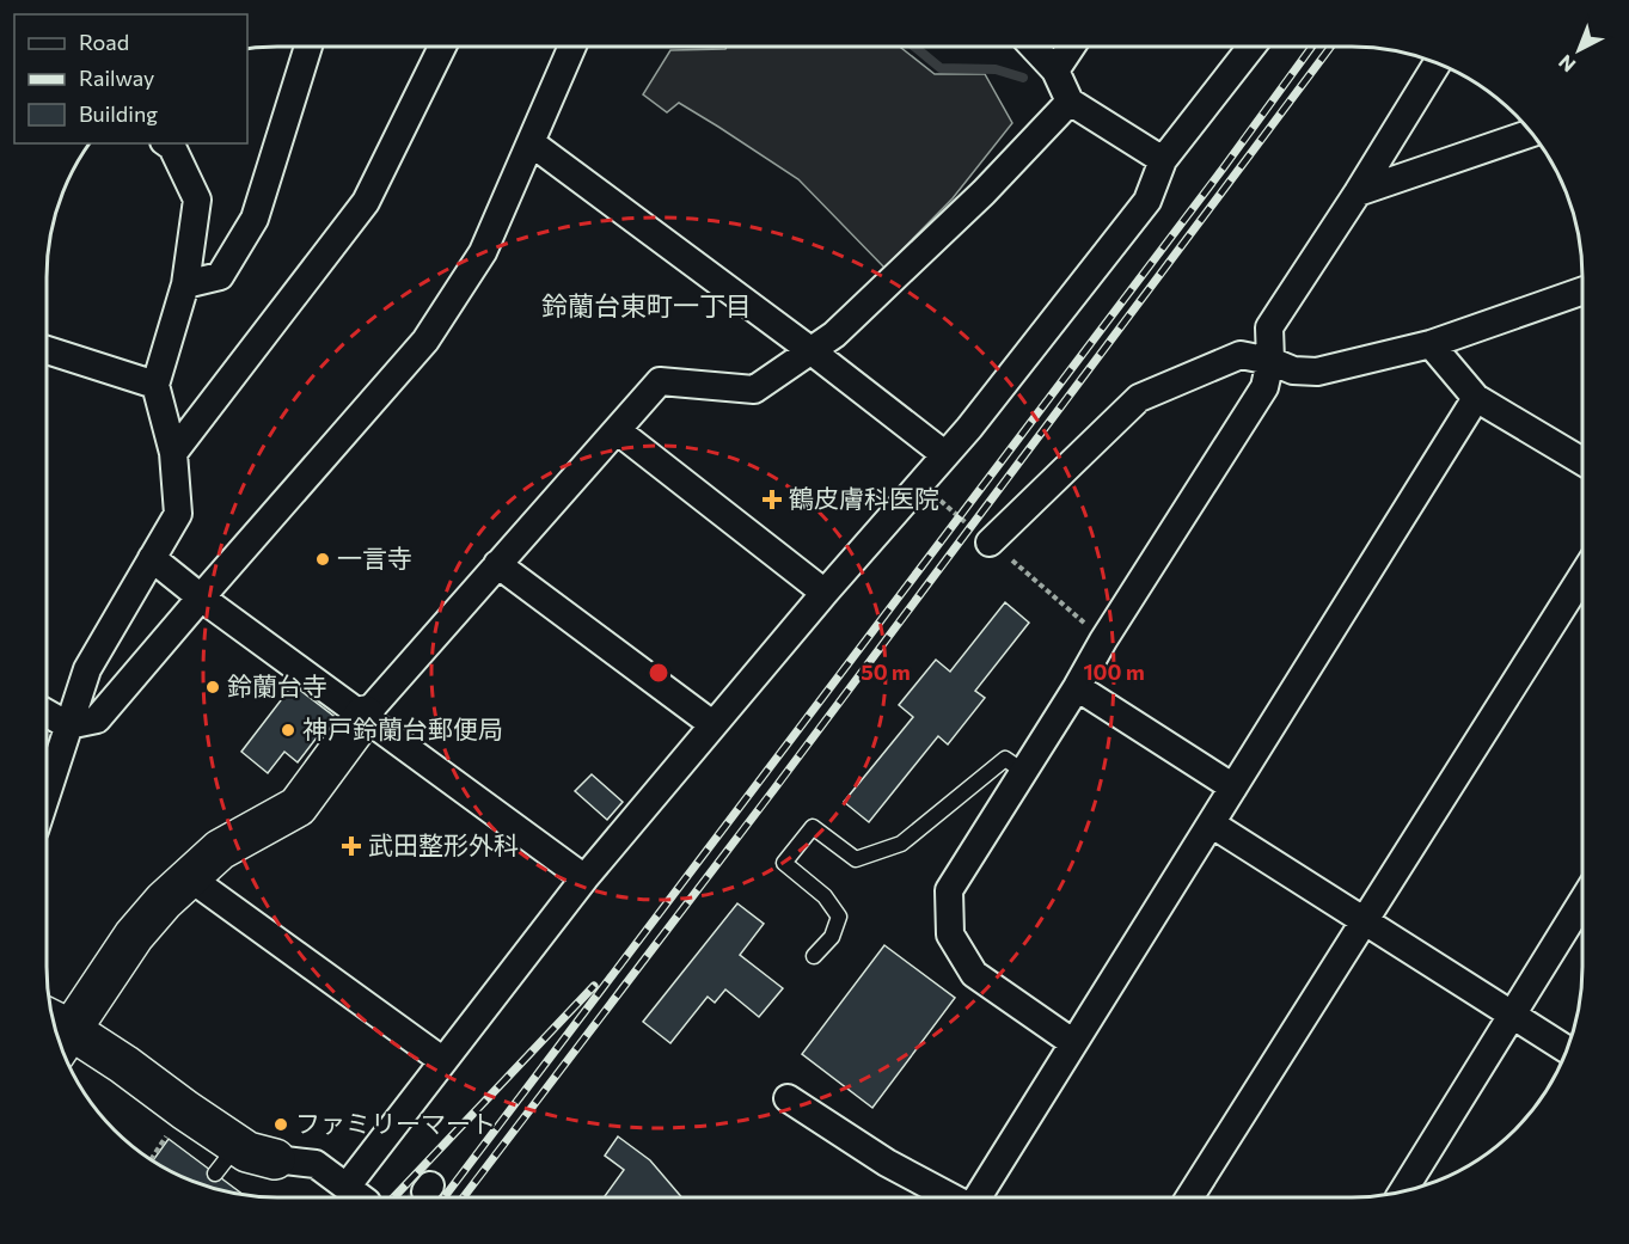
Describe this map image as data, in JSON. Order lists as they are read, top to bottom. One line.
{"districts":["鈴蘭台東町一丁目"],"places":{"health":["鶴皮膚科医院","武田整形外科"],"other":["一言寺","鈴蘭台寺","神戸鈴蘭台郵便局","ファミリーマート"]},"legend":["Road","Railway","Building"],"north":"bottom left","rings":["50 m","100 m"]}
